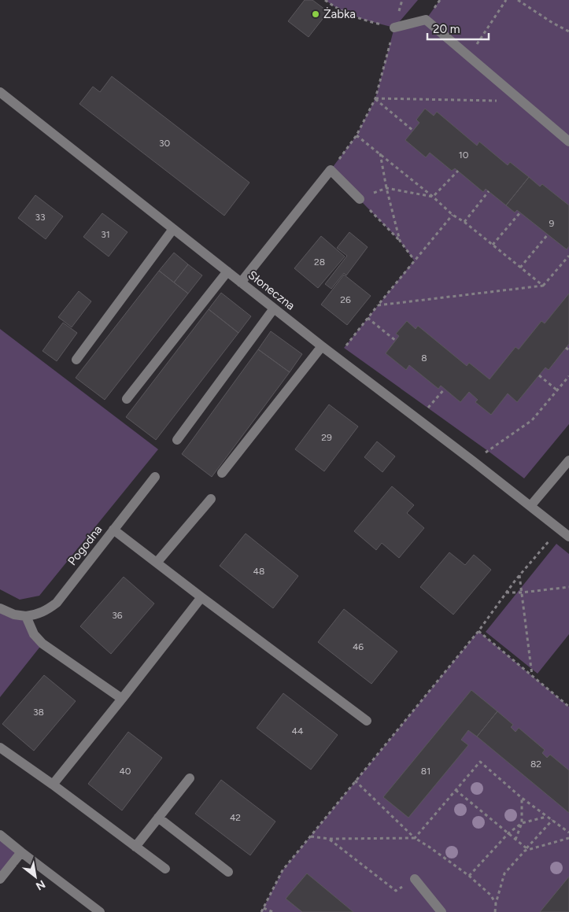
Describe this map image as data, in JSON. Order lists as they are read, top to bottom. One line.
{"streets":{"street":["Słoneczna","Pogodna"]},"places":["Żabka"],"house_numbers":["30","10","33","9","31","28","26","8","29","48","36","46","38","44","82","40","81","42"],"scale_bar":"20 m","north":"bottom right"}
